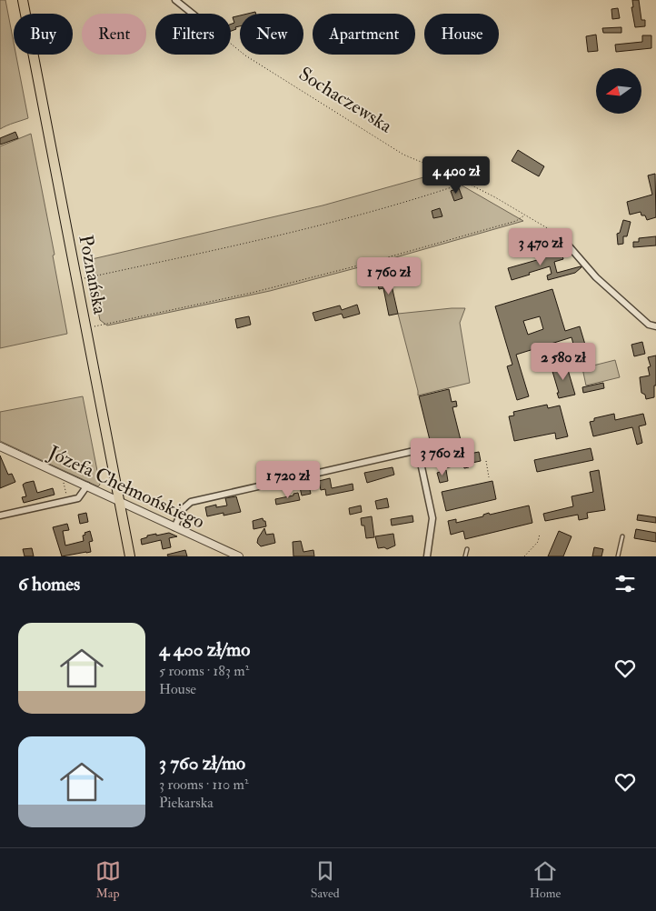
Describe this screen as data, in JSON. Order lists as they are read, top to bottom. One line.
{"streets":{"main road":["Poznańska"],"street":["Józefa Chełmońskiego"],"path":["Sochaczewska"]},"crossings":[["Poznańska","Józefa Chełmońskiego"]],"north":"left","page":{"chip":["Buy","Rent","Filters","New","Apartment","House"],"price":["4 400 zł","3 470 zł","1 760 zł","2 580 zł","3 760 zł","1 720 zł"],"heading":"6 homes","list":[{"name":"4 400 zł/mo","note":"5 rooms · 183 m² · House"},{"name":"3 760 zł/mo","note":"3 rooms · 110 m² · Piekarska"}],"tabs":["Map","Saved","Home"]}}
